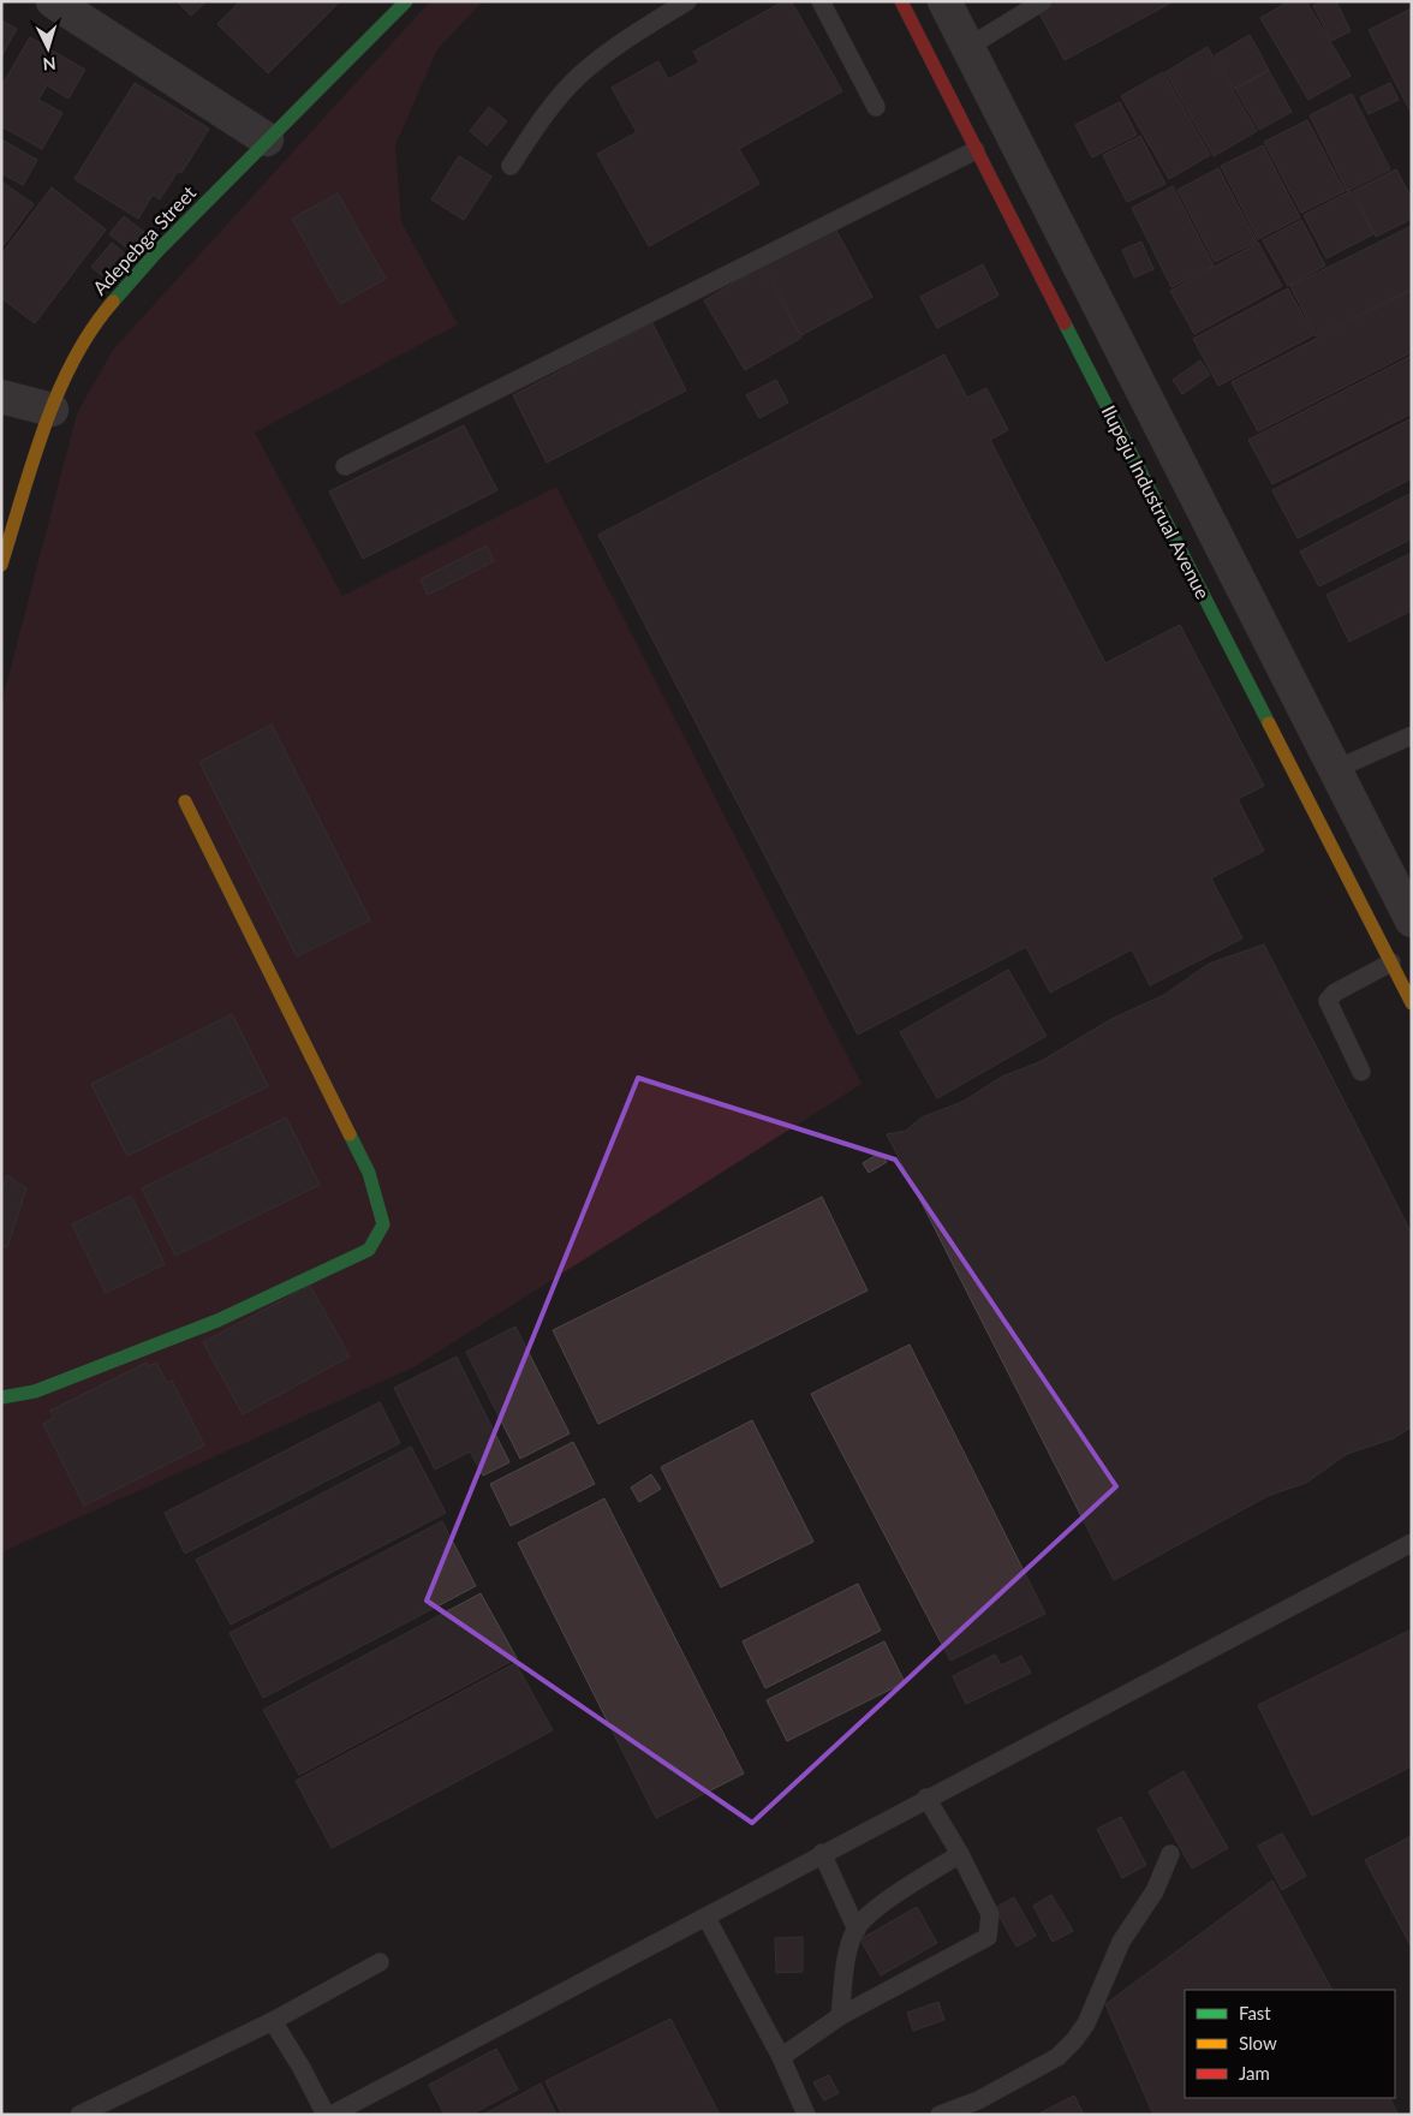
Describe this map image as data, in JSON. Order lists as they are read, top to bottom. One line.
{"streets":{"street":["Adepebga Street","Ilupeju Industrual Avenue"]},"legend":["Fast","Slow","Jam"],"north":"bottom"}
